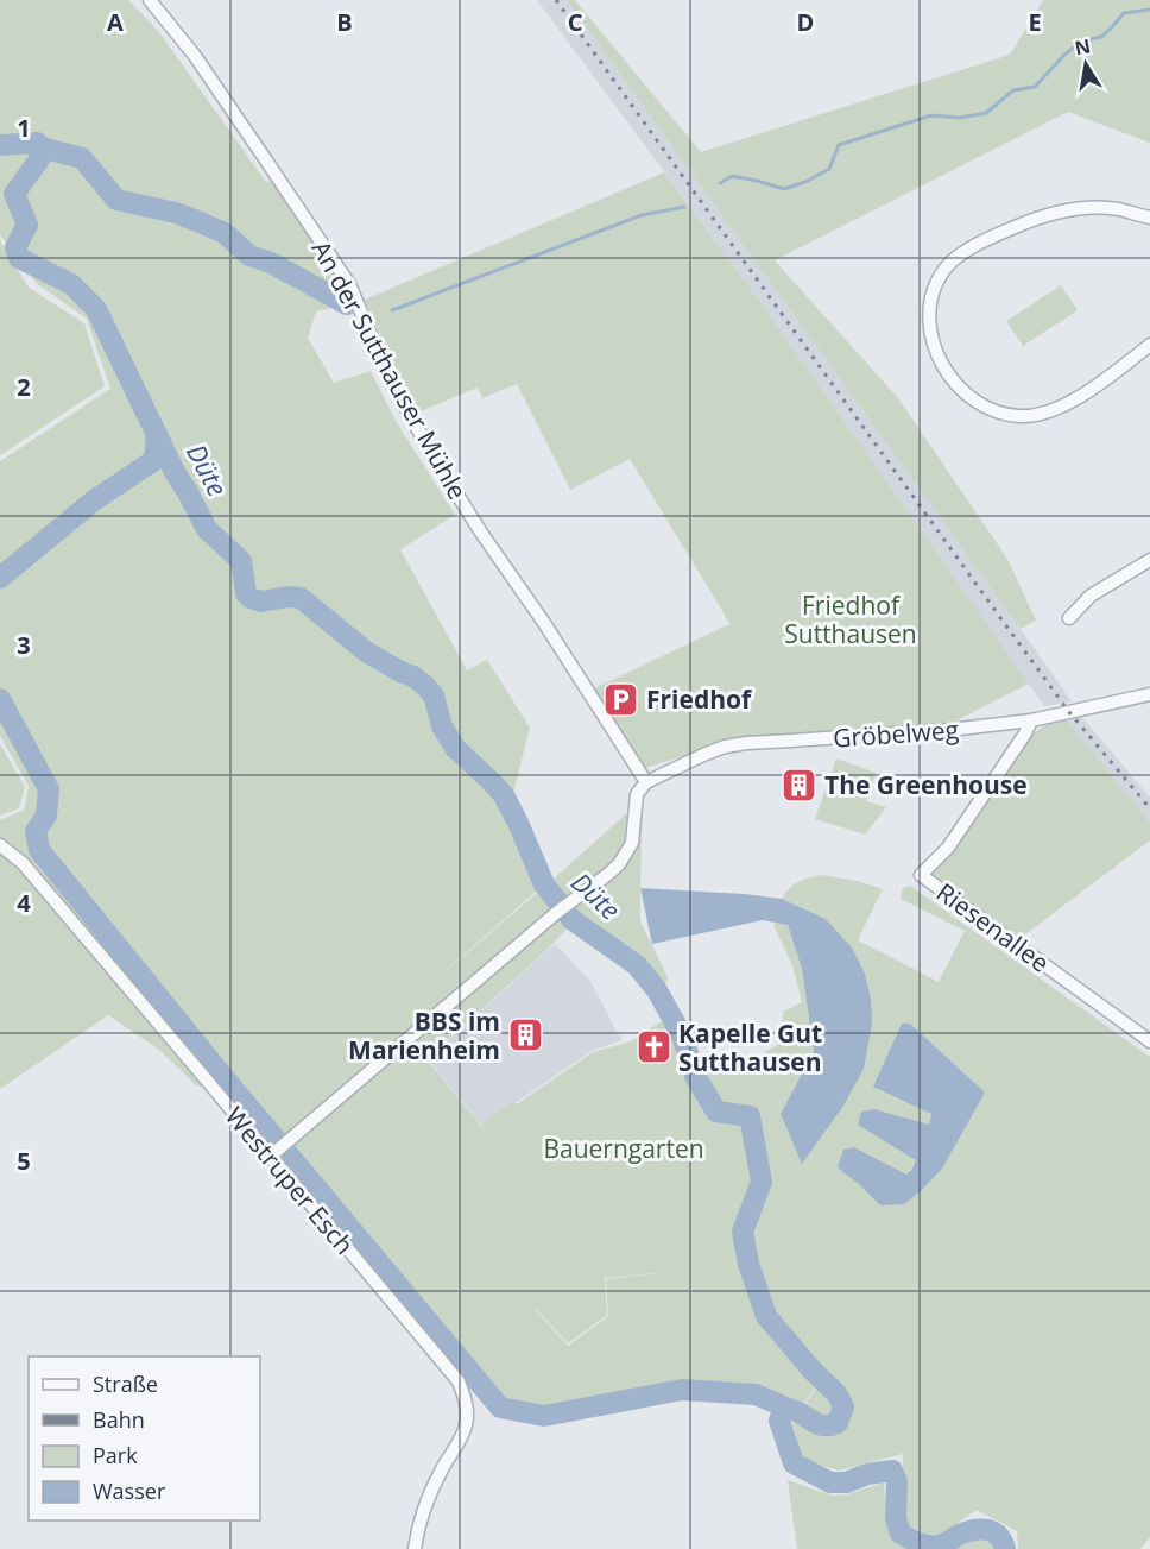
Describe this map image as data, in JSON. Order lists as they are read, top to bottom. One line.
{"streets":{"street":["An der Sutthauser Mühle","Gröbelweg","Riesenallee","Westruper Esch"]},"crossings":[["An der Sutthauser Mühle","Gröbelweg"],["Gröbelweg","Riesenallee"]],"water":["Düte"],"parks":["Friedhof Sutthausen","Bauerngarten"],"places":{"parking":["Friedhof"],"building":["The Greenhouse","BBS im Marienheim"],"church":["Kapelle Gut Sutthausen"]},"legend":["Straße","Bahn","Park","Wasser"],"north":"top","grid":{"columns":["A","B","C","D","E"],"rows":["1","2","3","4","5"]}}
